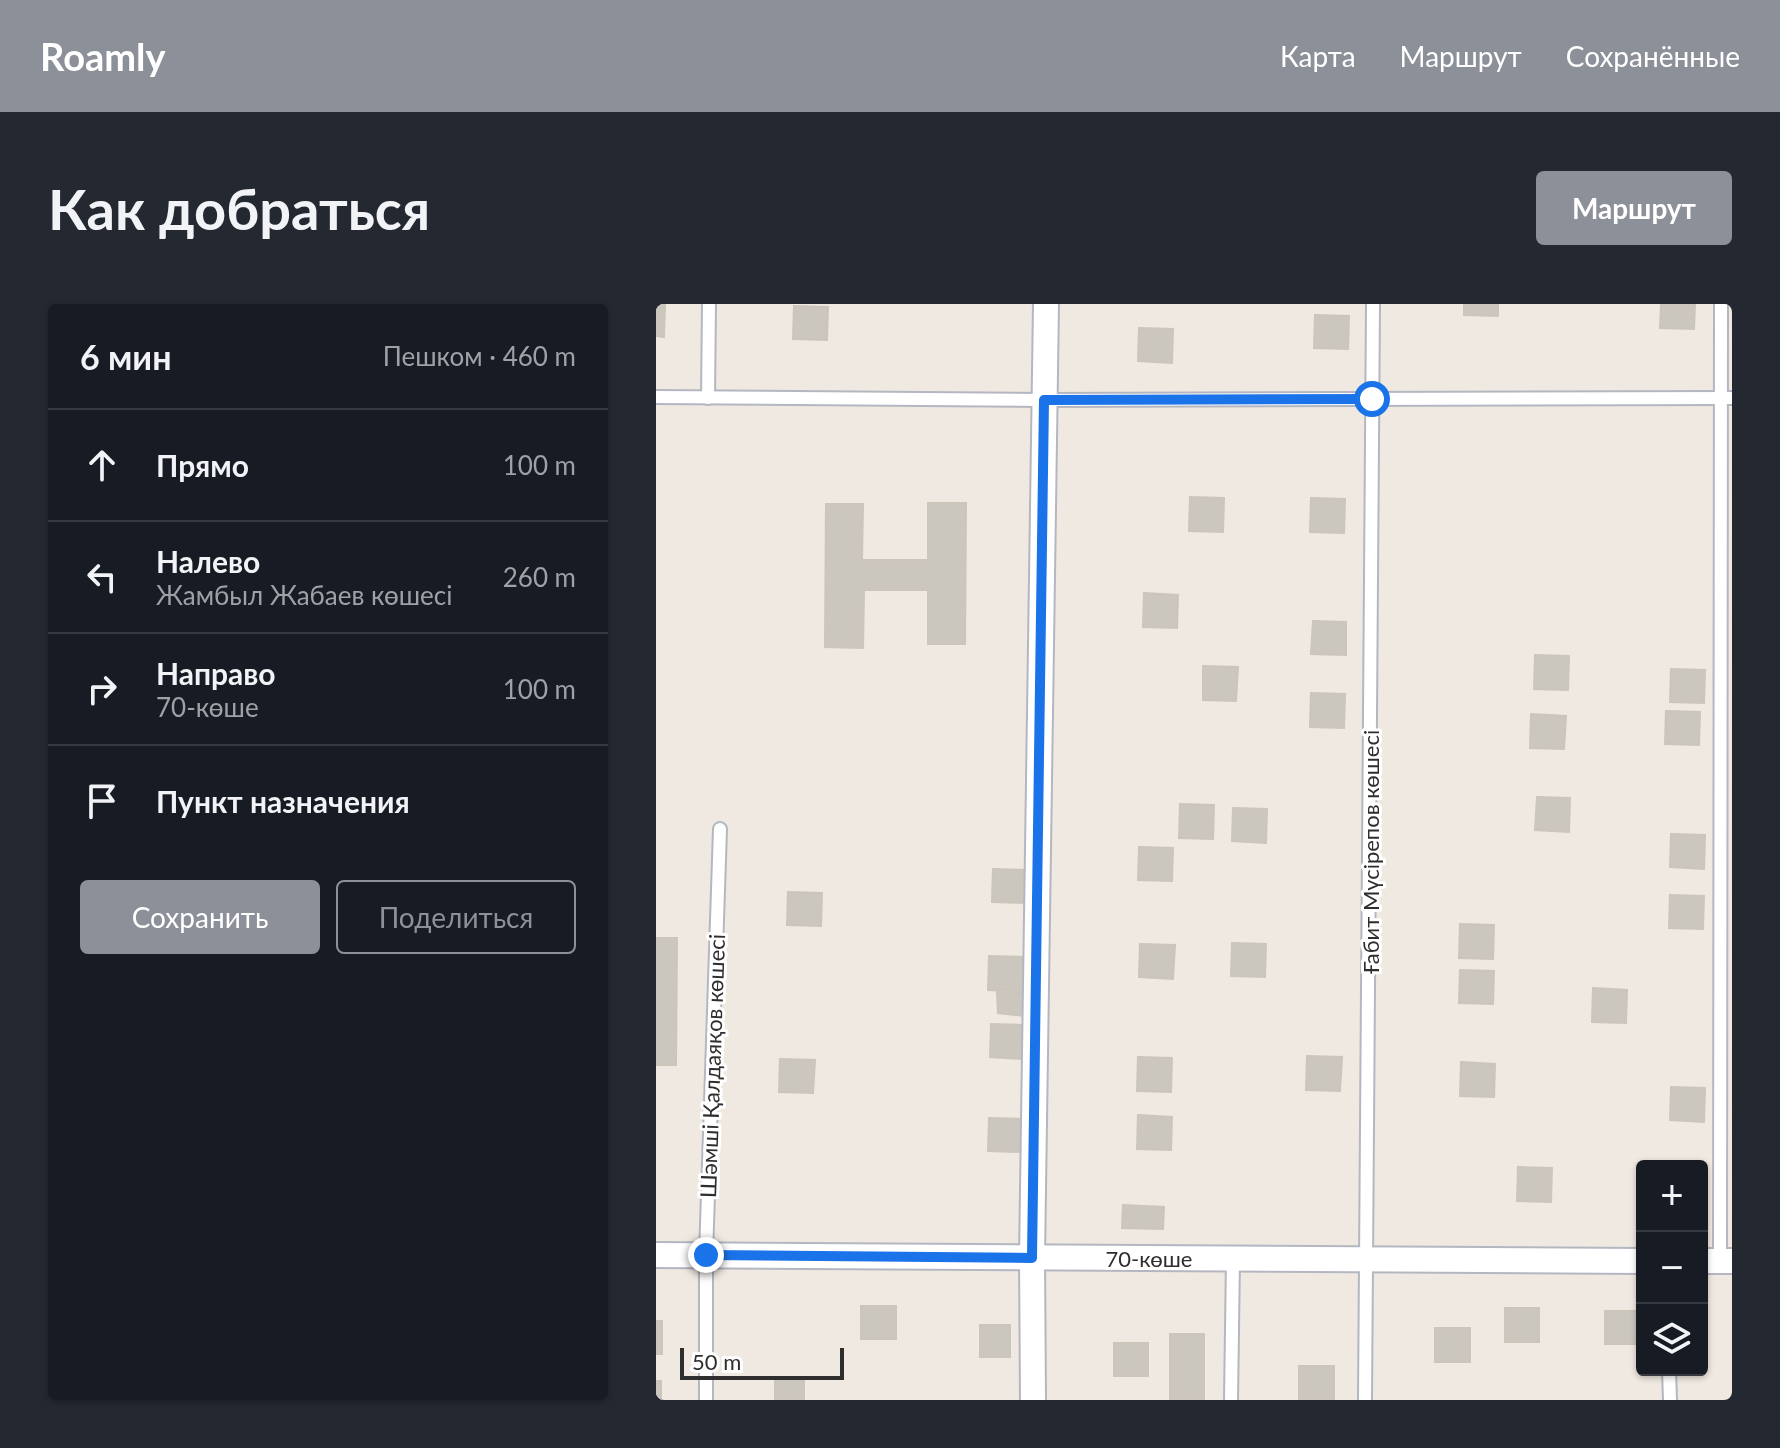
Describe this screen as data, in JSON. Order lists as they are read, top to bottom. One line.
{"streets":{"street":["70-көше"],"lane":["Ғабит Мүсірепов көшесі","Шәмші Қалдаяқов көшесі"]},"crossings":[["Ғабит Мүсірепов көшесі","70-көше"],["Шәмші Қалдаяқов көшесі","70-көше"]],"scale_bar":"50 m","page":{"header":"Roamly","nav":["Карта","Маршрут","Сохранённые"],"buttons":["Маршрут",["Сохранить","Поделиться"]],"title":"Как добраться","heading":["6 мин","Пешком · 460 m"],"list":[["Прямо","100 m"],["Налево","Жамбыл Жабаев көшесі","260 m"],["Направо","70-көше","100 m"],"Пункт назначения"],"map_buttons":["+","−"],"scale":"50 m"}}
